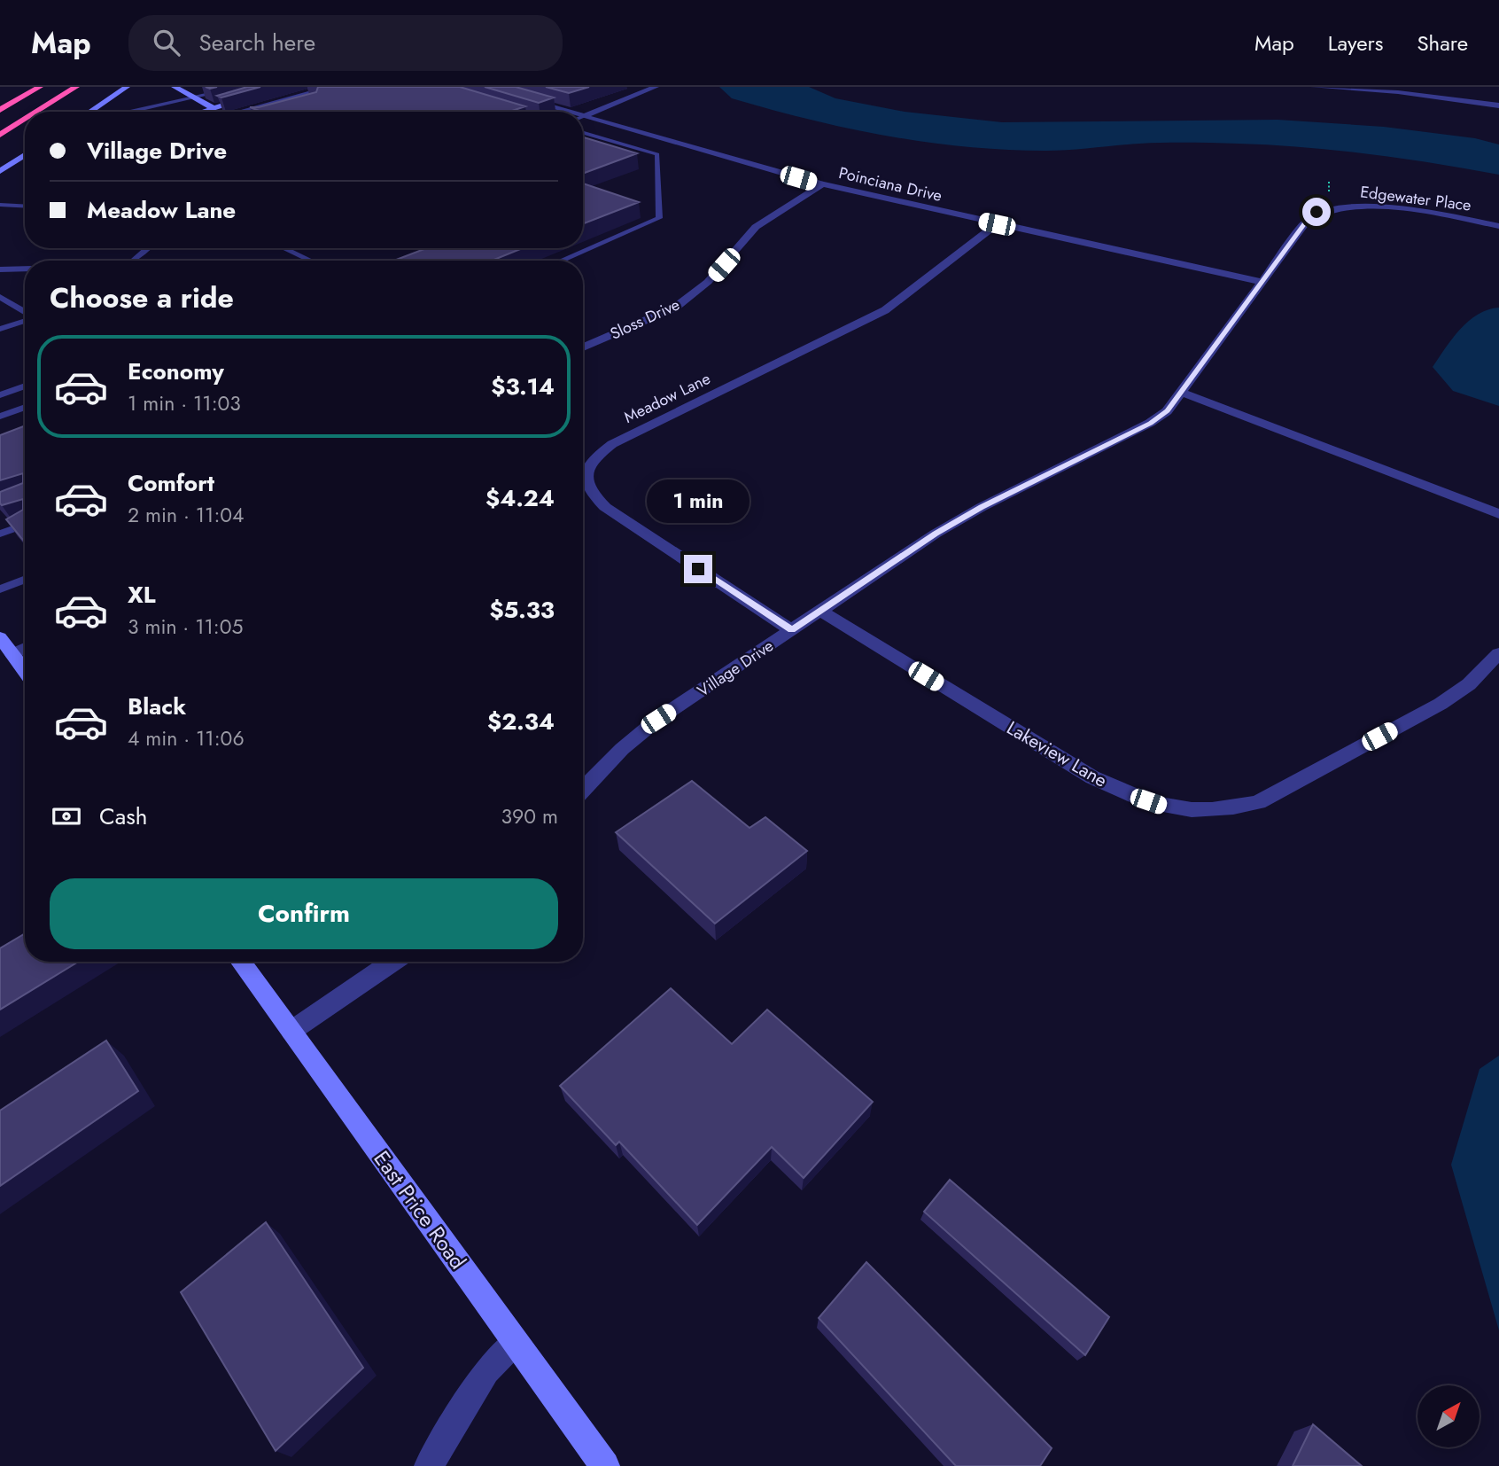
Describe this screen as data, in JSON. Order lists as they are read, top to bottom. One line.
{"streets":{"main road":["East Price Road"],"street":["Poinciana Drive","Edgewater Place","Sloss Drive","Meadow Lane","Village Drive","Lakeview Lane"]},"crossings":[["Poinciana Drive","Sloss Drive"],["Poinciana Drive","Meadow Lane"],["Poinciana Drive","Village Drive"],["Edgewater Place","Village Drive"],["Meadow Lane","Village Drive"],["Village Drive","Lakeview Lane"]],"north":"top right","page":{"header":"Map","search":"Search here","nav":["Map","Layers","Share"],"banner":["Village Drive","Meadow Lane"],"heading":"Choose a ride","list":[{"name":"Economy","note":"1 min · 11:03","value":"$3.14"},{"name":"Comfort","note":"2 min · 11:04","value":"$4.24"},{"name":"XL","note":"3 min · 11:05","value":"$5.33"},{"name":"Black","note":"4 min · 11:06","value":"$2.34"}],"bubble":"1 min","pay":["Cash","390 m"],"buttons":"Confirm"}}
